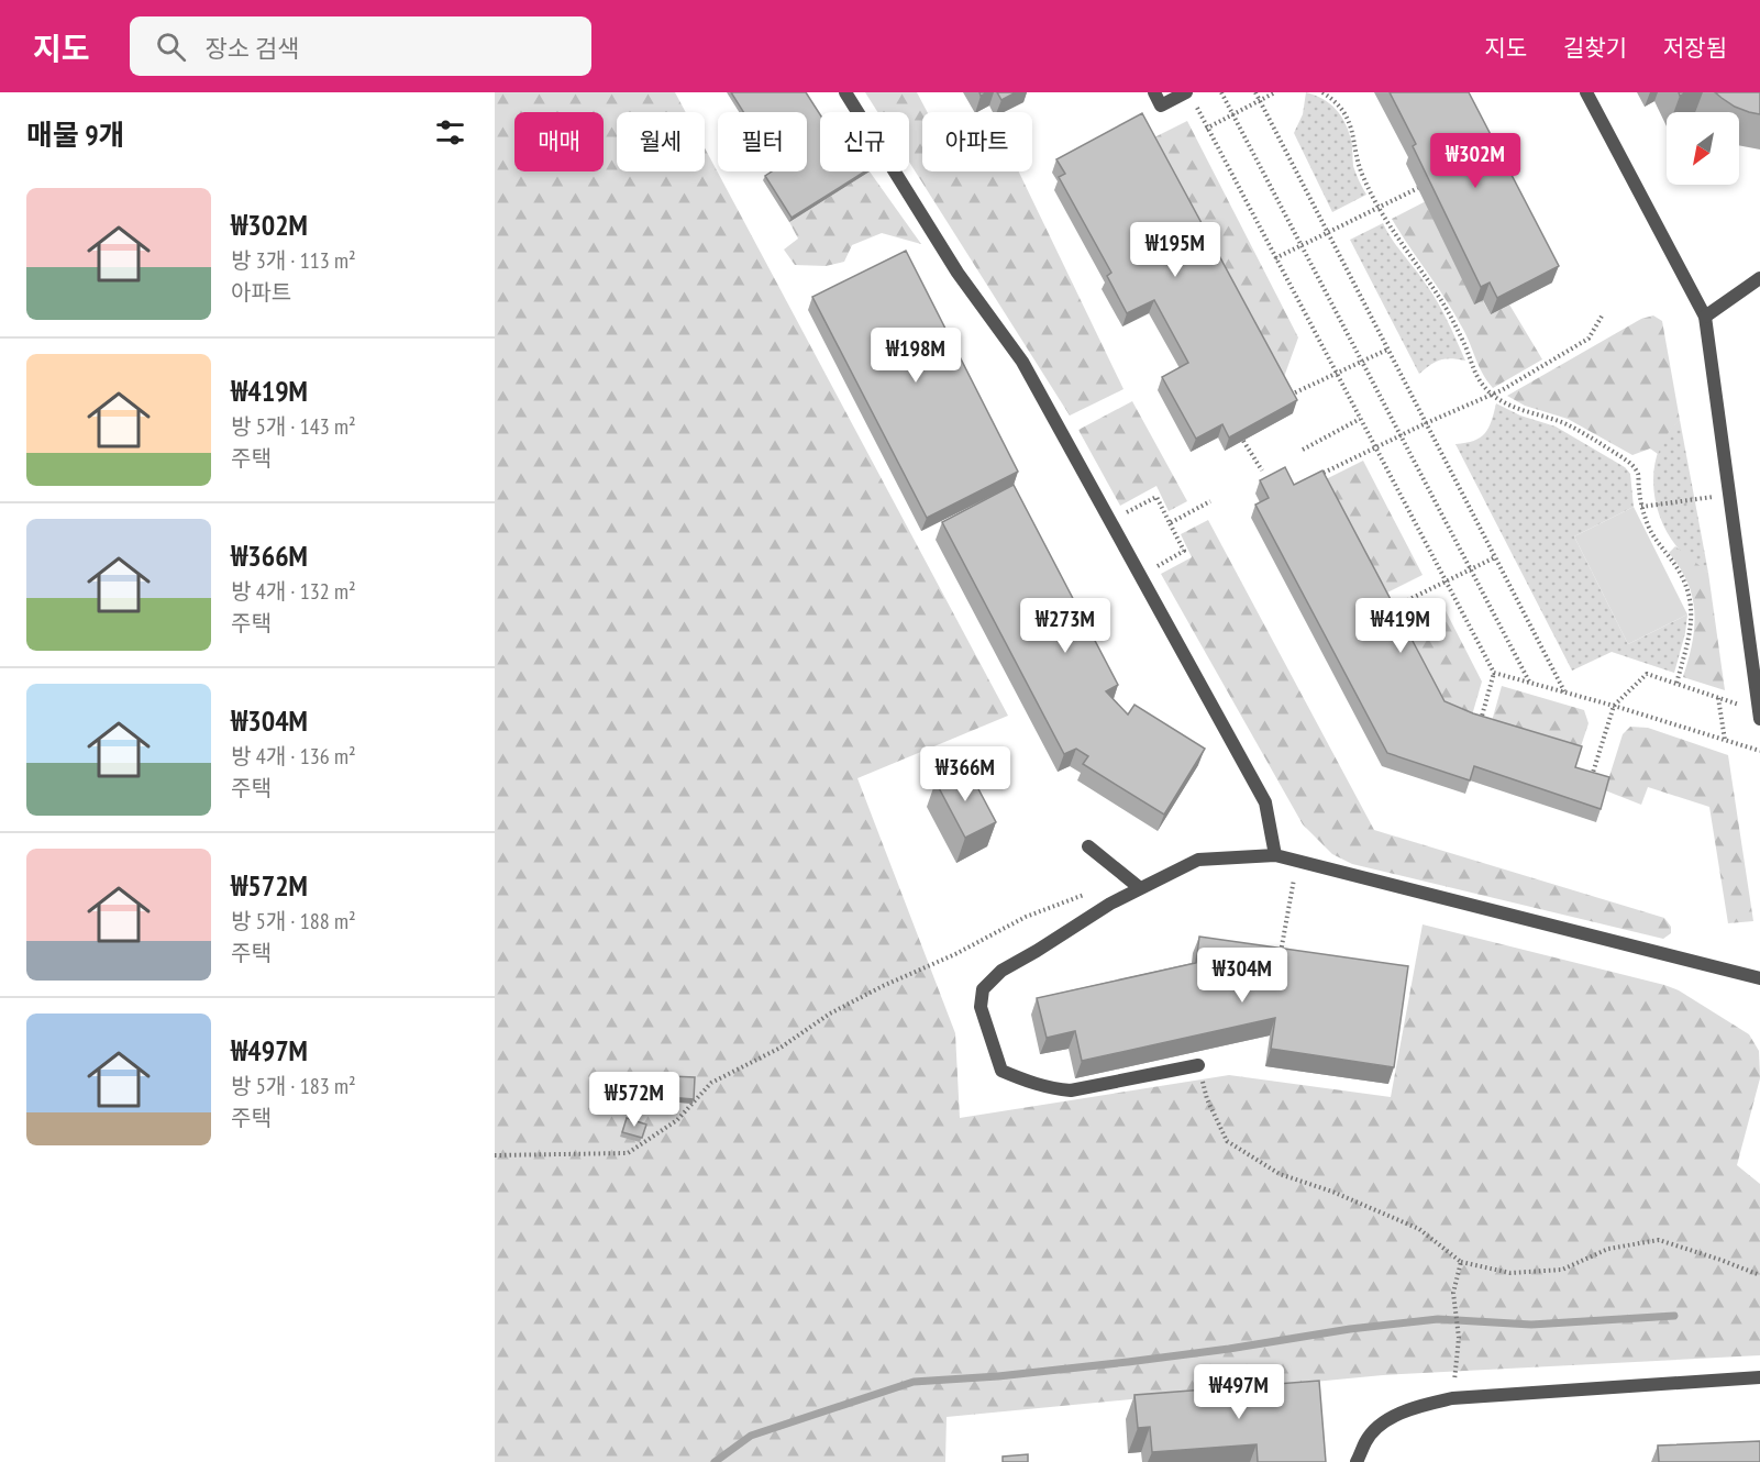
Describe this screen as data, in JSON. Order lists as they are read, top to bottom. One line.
{"north":"bottom left","page":{"header":"지도","search":"장소 검색","nav":["지도","길찾기","저장됨"],"heading":"매물 9개","chip":["매매","월세","필터","신규","아파트"],"price":["₩302M","₩195M","₩198M","₩273M","₩419M","₩366M","₩304M","₩572M","₩497M"],"list":[{"name":"₩302M","note":"방 3개 · 113 m² · 아파트"},{"name":"₩419M","note":"방 5개 · 143 m² · 주택"},{"name":"₩366M","note":"방 4개 · 132 m² · 주택"},{"name":"₩304M","note":"방 4개 · 136 m² · 주택"},{"name":"₩572M","note":"방 5개 · 188 m² · 주택"},{"name":"₩497M","note":"방 5개 · 183 m² · 주택"}]}}
